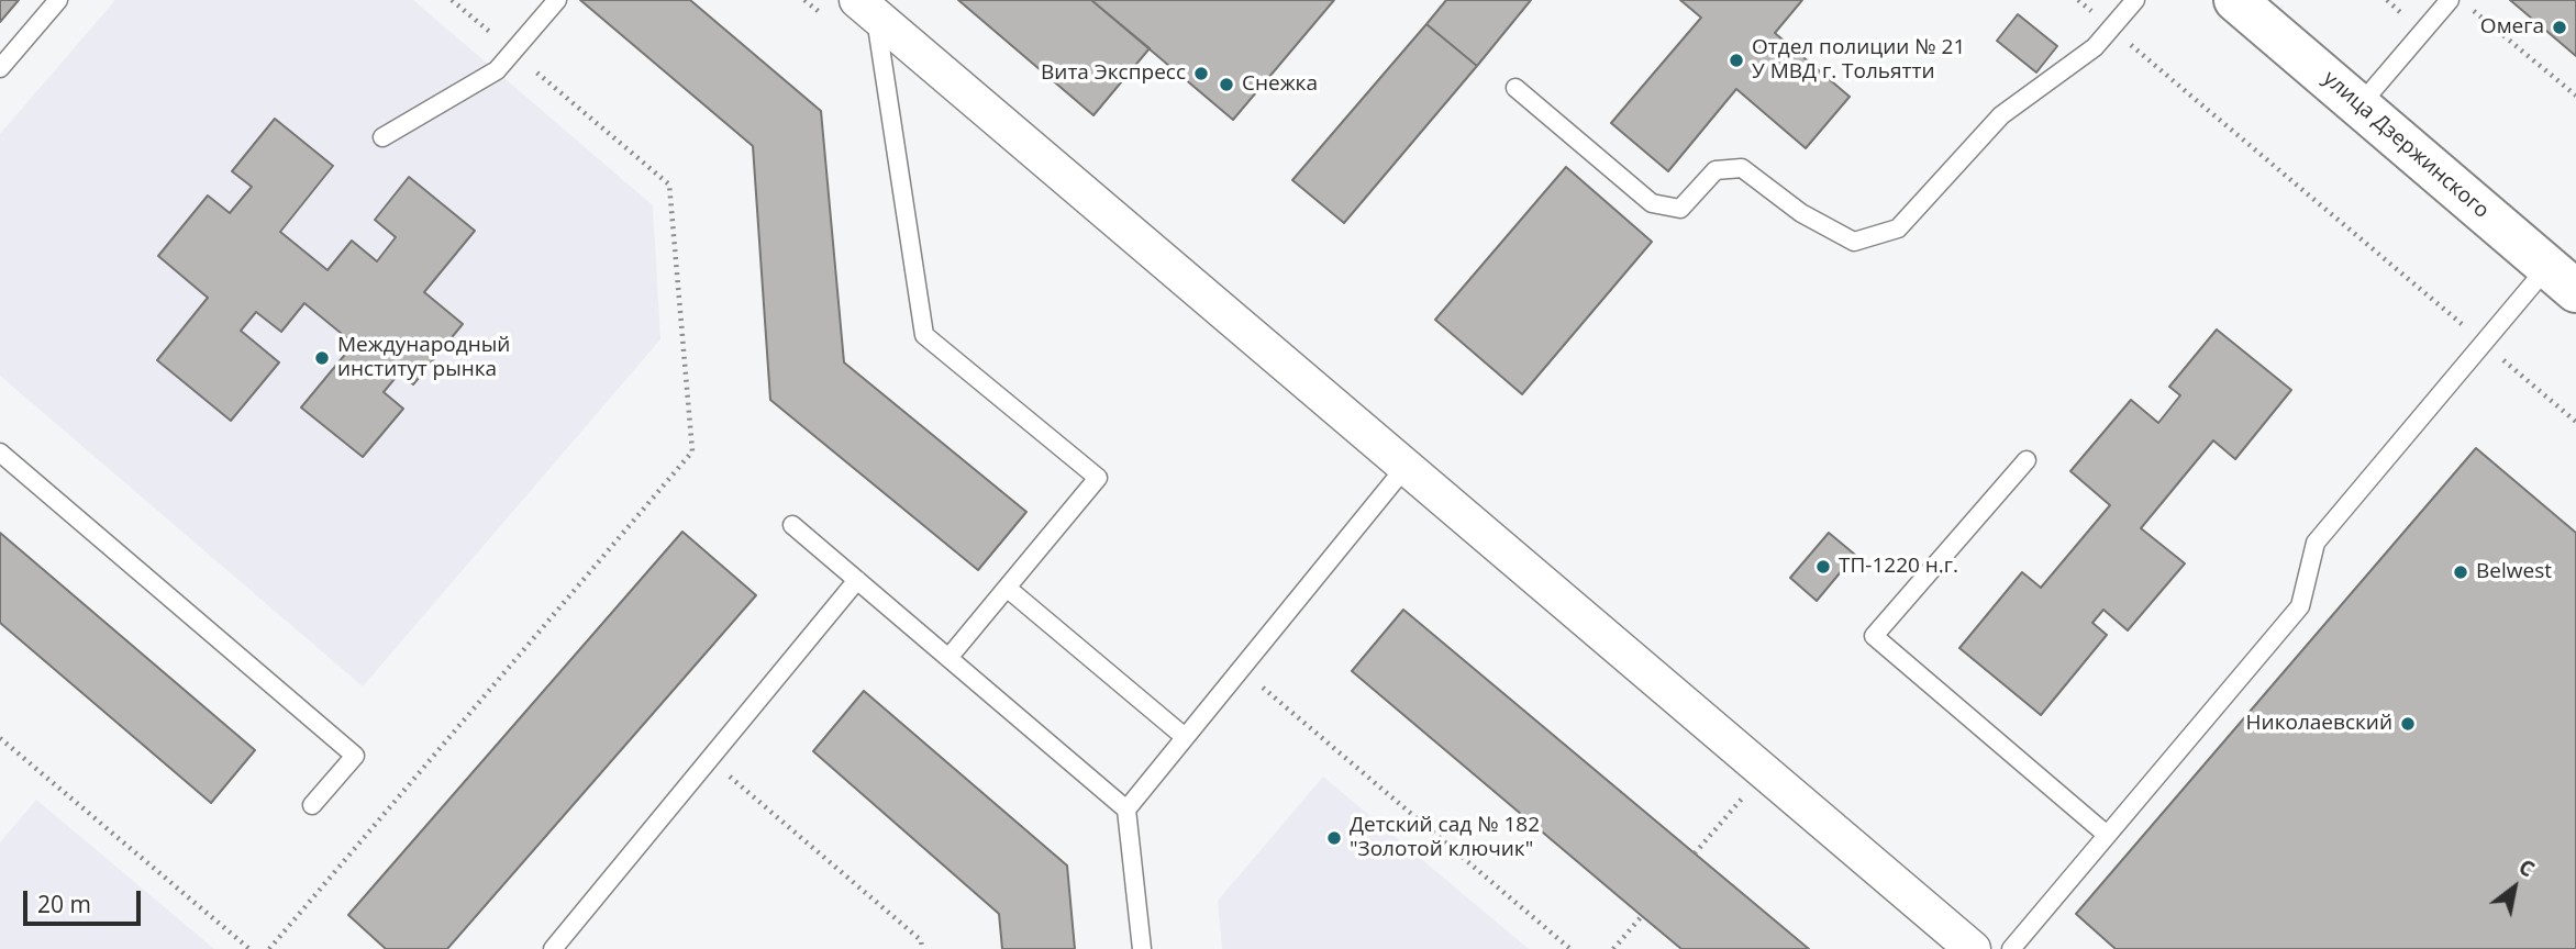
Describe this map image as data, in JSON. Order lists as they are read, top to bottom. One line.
{"streets":{"main road":["улица Дзержинского"]},"places":["Омега","Отдел полиции № 21 У МВД г. Тольятти","Вита Экспресс","Снежка","Международный институт рынка","ТП-1220 н.г.","Belwest","Николаевский","Детский сад № 182 \"Золотой ключик\""],"scale_bar":"20 m","north":"top right"}
